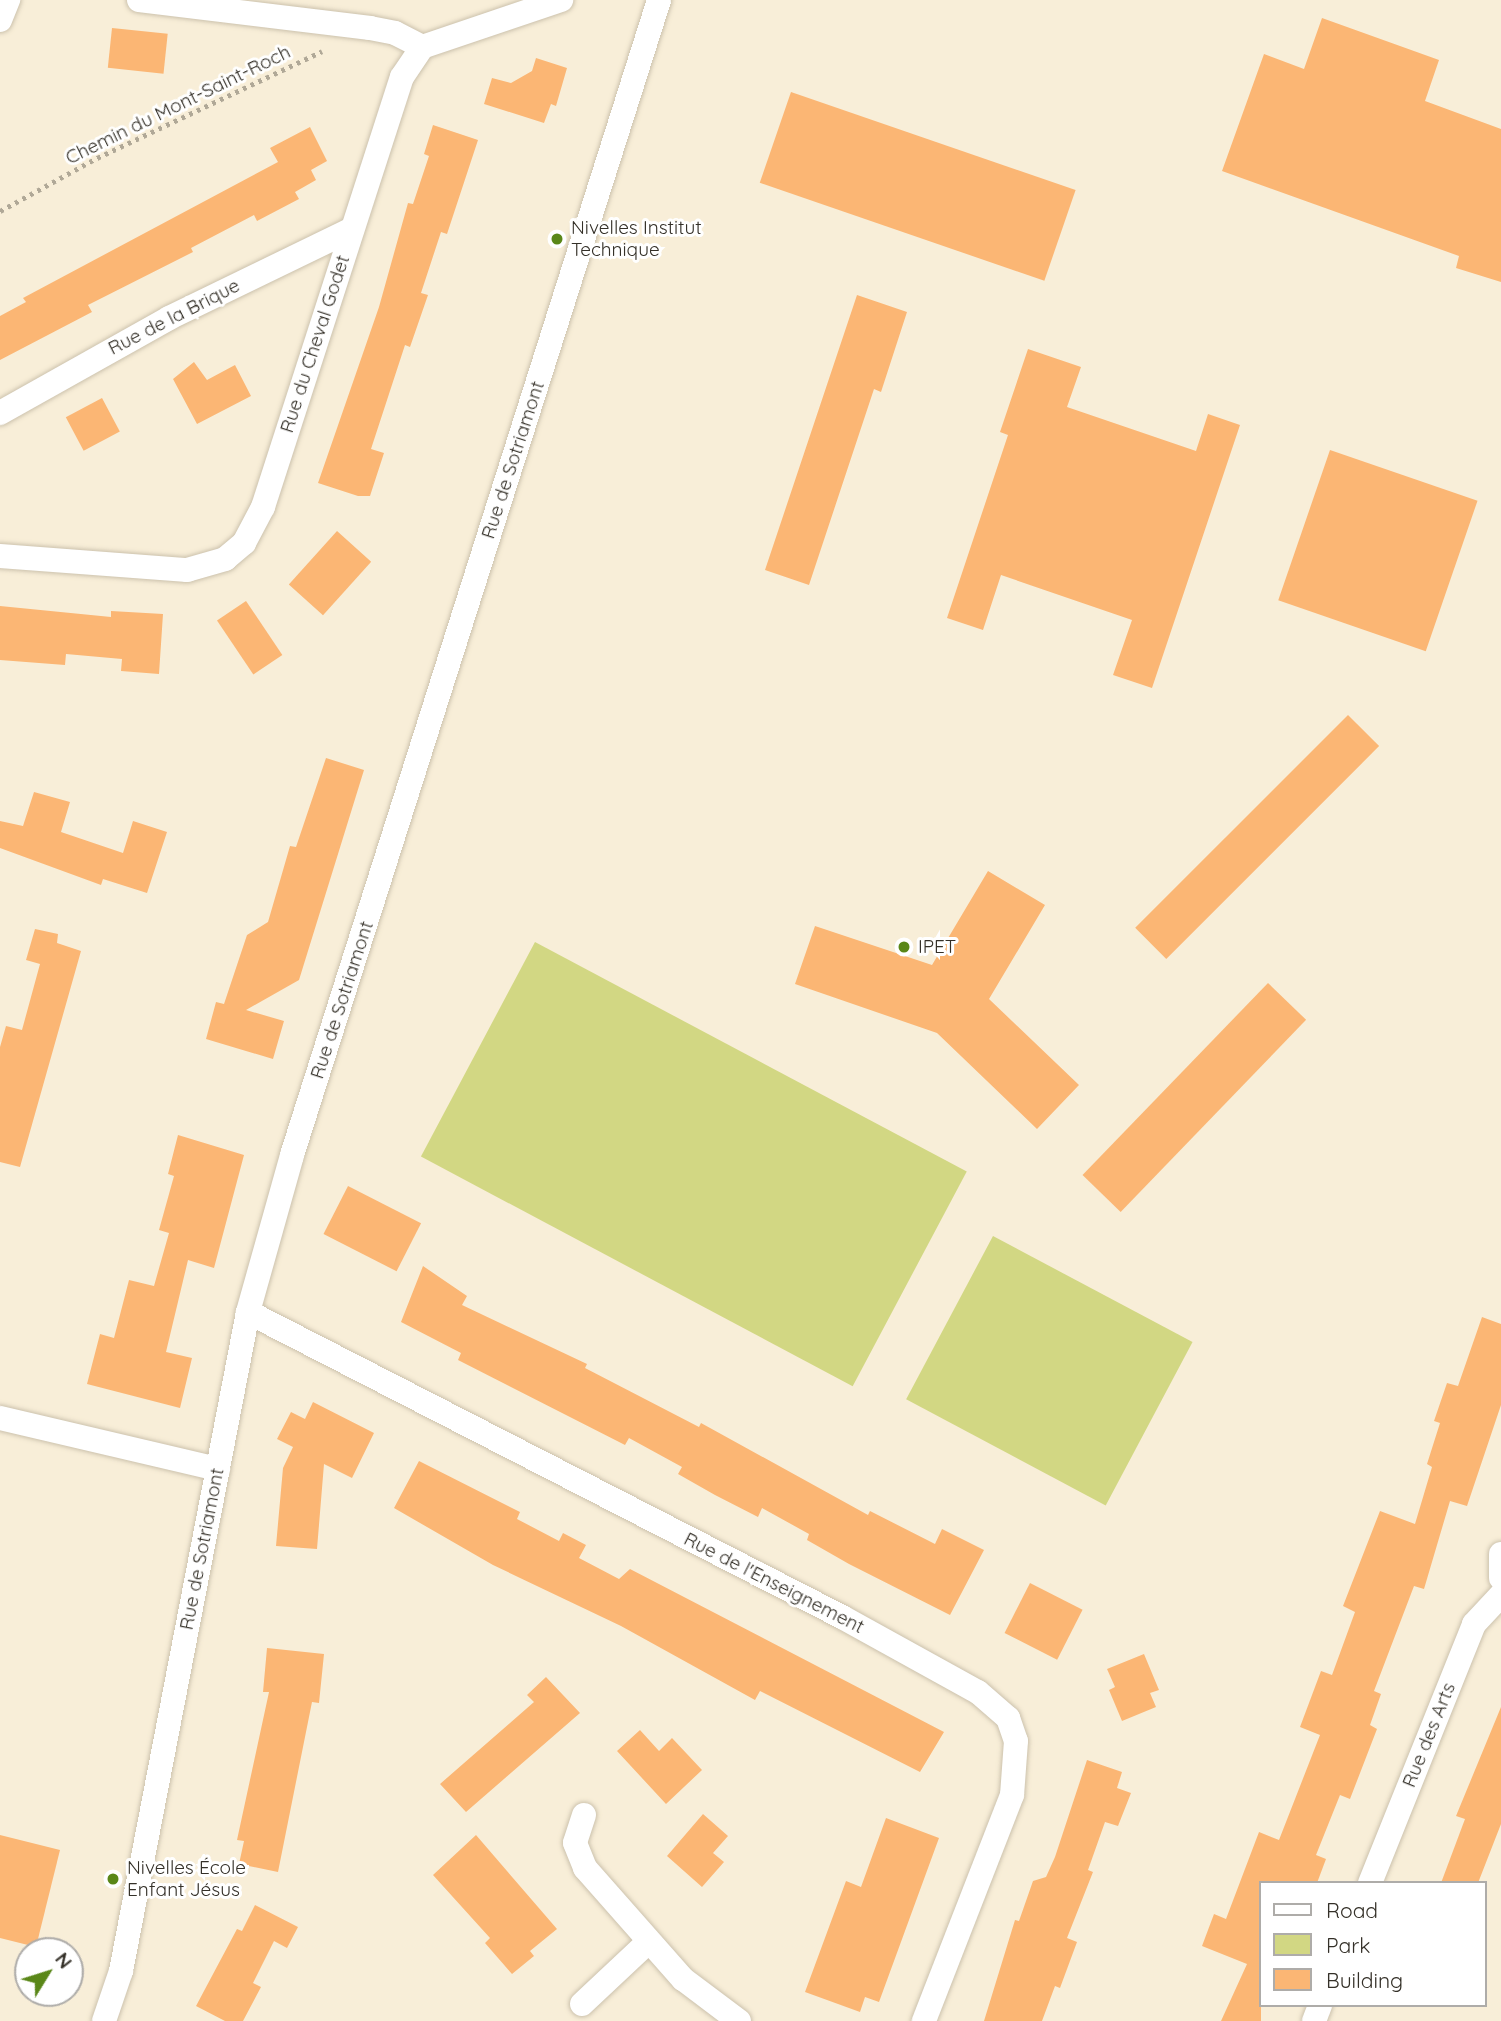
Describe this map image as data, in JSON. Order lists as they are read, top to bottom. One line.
{"streets":{"street":["Rue de la Brique","Rue du Cheval Godet","Rue de Sotriamont","Rue de l'Enseignement","Rue des Arts"],"path":["Chemin du Mont-Saint-Roch"]},"crossings":[["Rue de la Brique","Rue du Cheval Godet"],["Rue de Sotriamont","Rue de l'Enseignement"]],"places":["Nivelles Institut Technique","IPET","Nivelles École Enfant Jésus"],"legend":["Road","Park","Building"],"north":"top right"}
